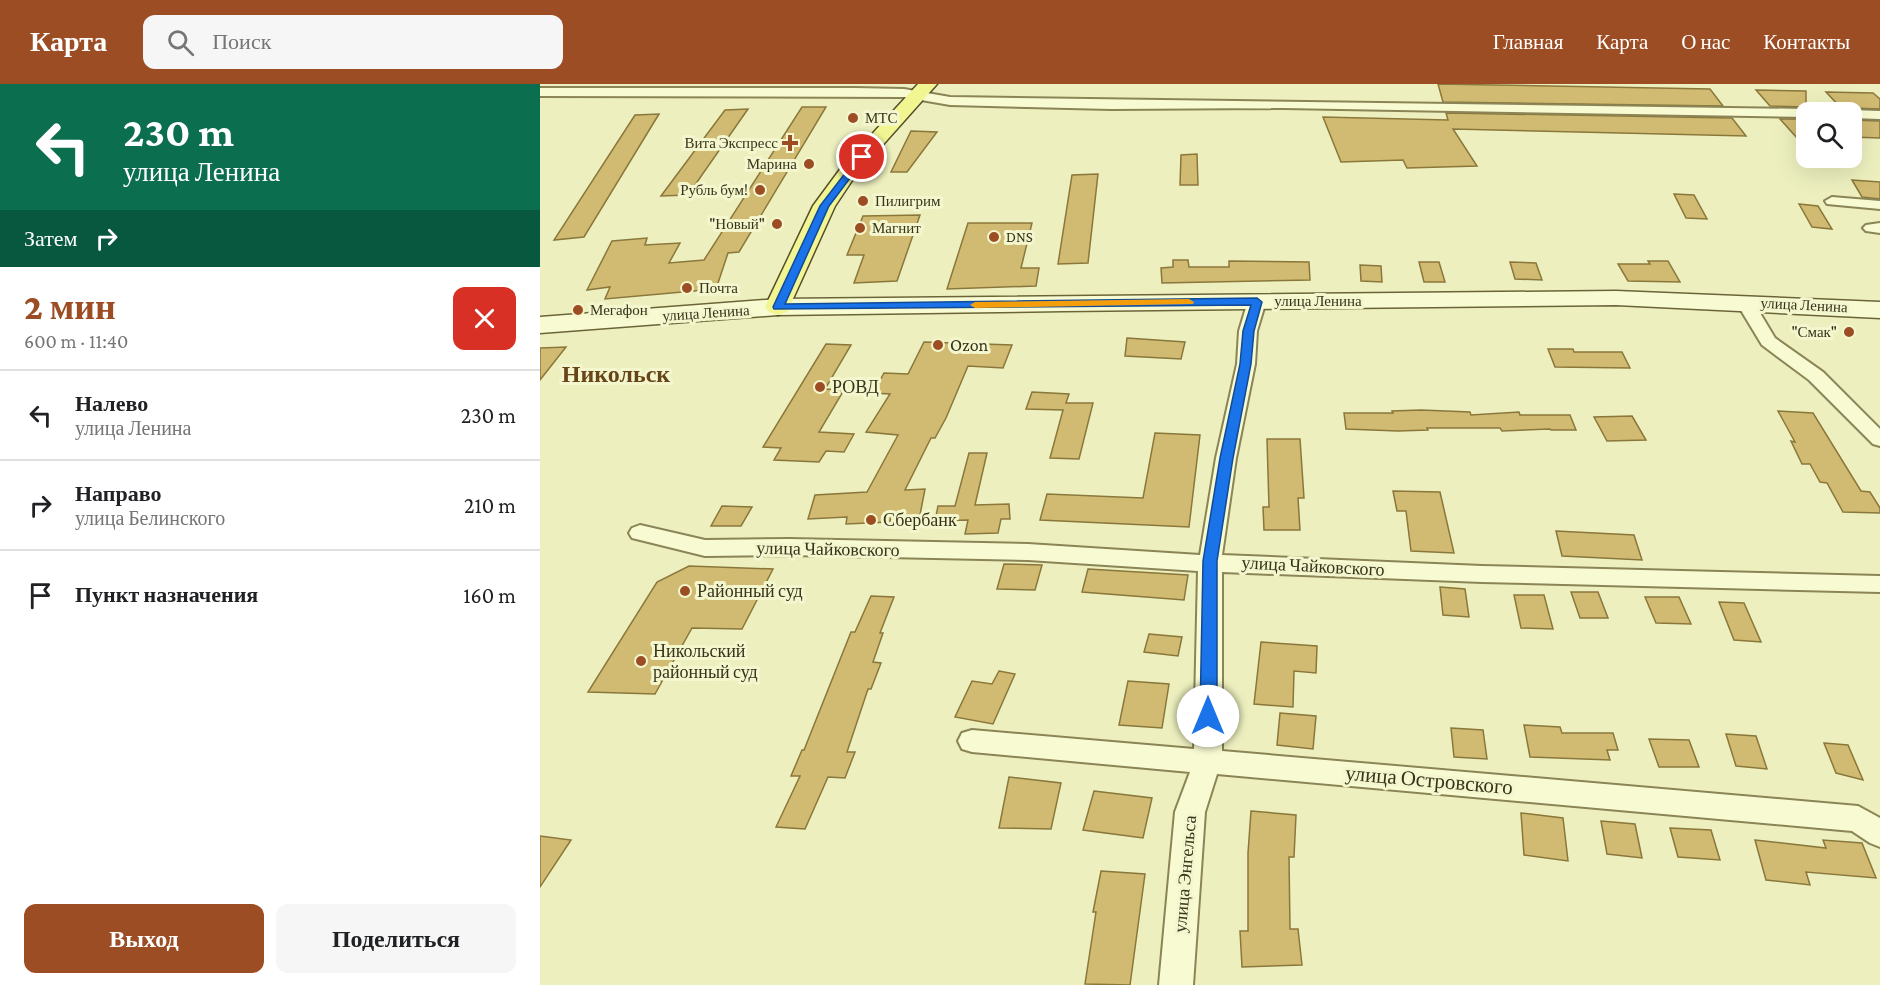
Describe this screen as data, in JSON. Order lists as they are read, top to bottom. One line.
{"streets":{"main road":["улица Ленина"],"street":["улица Чайковского","улица Островского","улица Энгельса"]},"crossings":[["улица Ленина","улица Энгельса"],["улица Чайковского","улица Энгельса"],["улица Островского","улица Энгельса"]],"districts":["Никольск"],"places":{"other":["МТС","Марина","Рубль бум!","Пилигрим","\"Новый\"","Магнит","DNS","Почта","Мегафон","\"Смак\"","Ozon","РОВД","Сбербанк","Районный суд","Никольский районный суд"],"health":["Вита Экспресс"]},"page":{"header":"Карта","search":"Поиск","nav":["Главная","Карта","О нас","Контакты"],"turn":["230 m","улица Ленина"],"then":"Затем","heading":["2 мин","600 m · 11:40"],"list":[{"name":"Налево","note":"улица Ленина","value":"230 m"},{"name":"Направо","note":"улица Белинского","value":"210 m"},{"name":"Пункт назначения","value":"160 m"}],"buttons":["Выход","Поделиться"]}}
